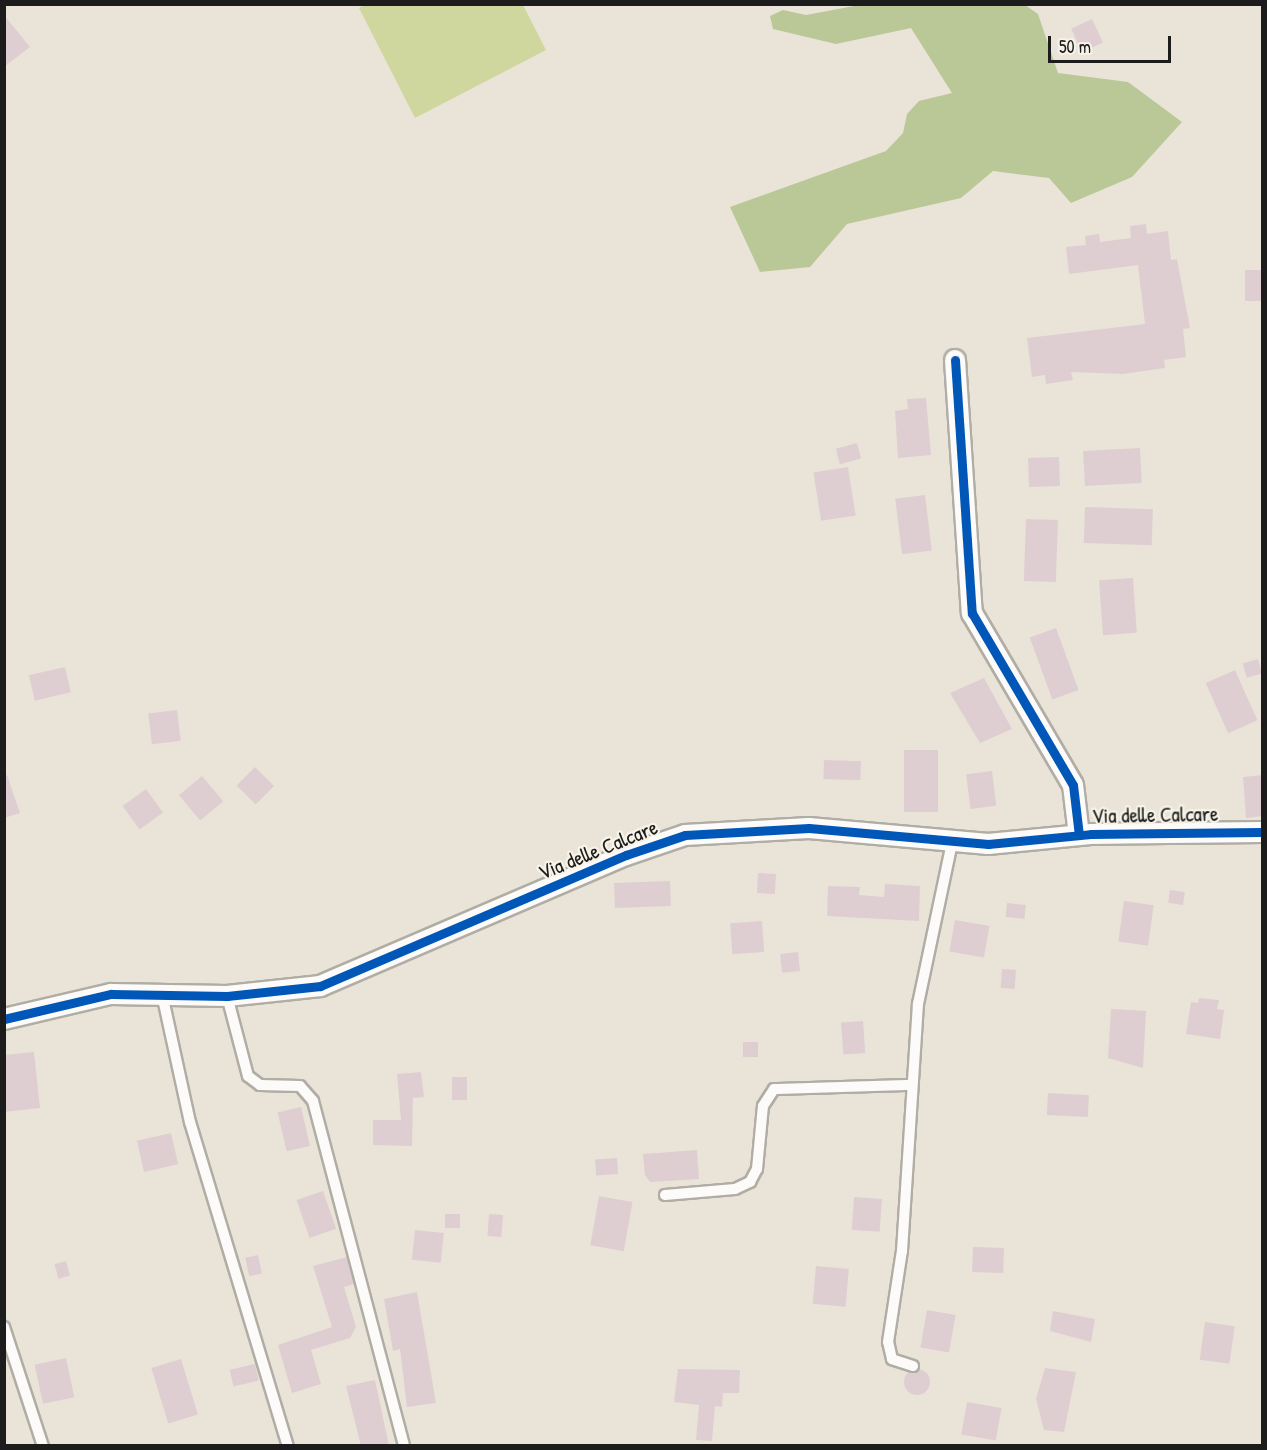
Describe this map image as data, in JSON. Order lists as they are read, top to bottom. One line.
{"streets":{"street":["Via delle Calcare"]},"scale_bar":"50 m"}
